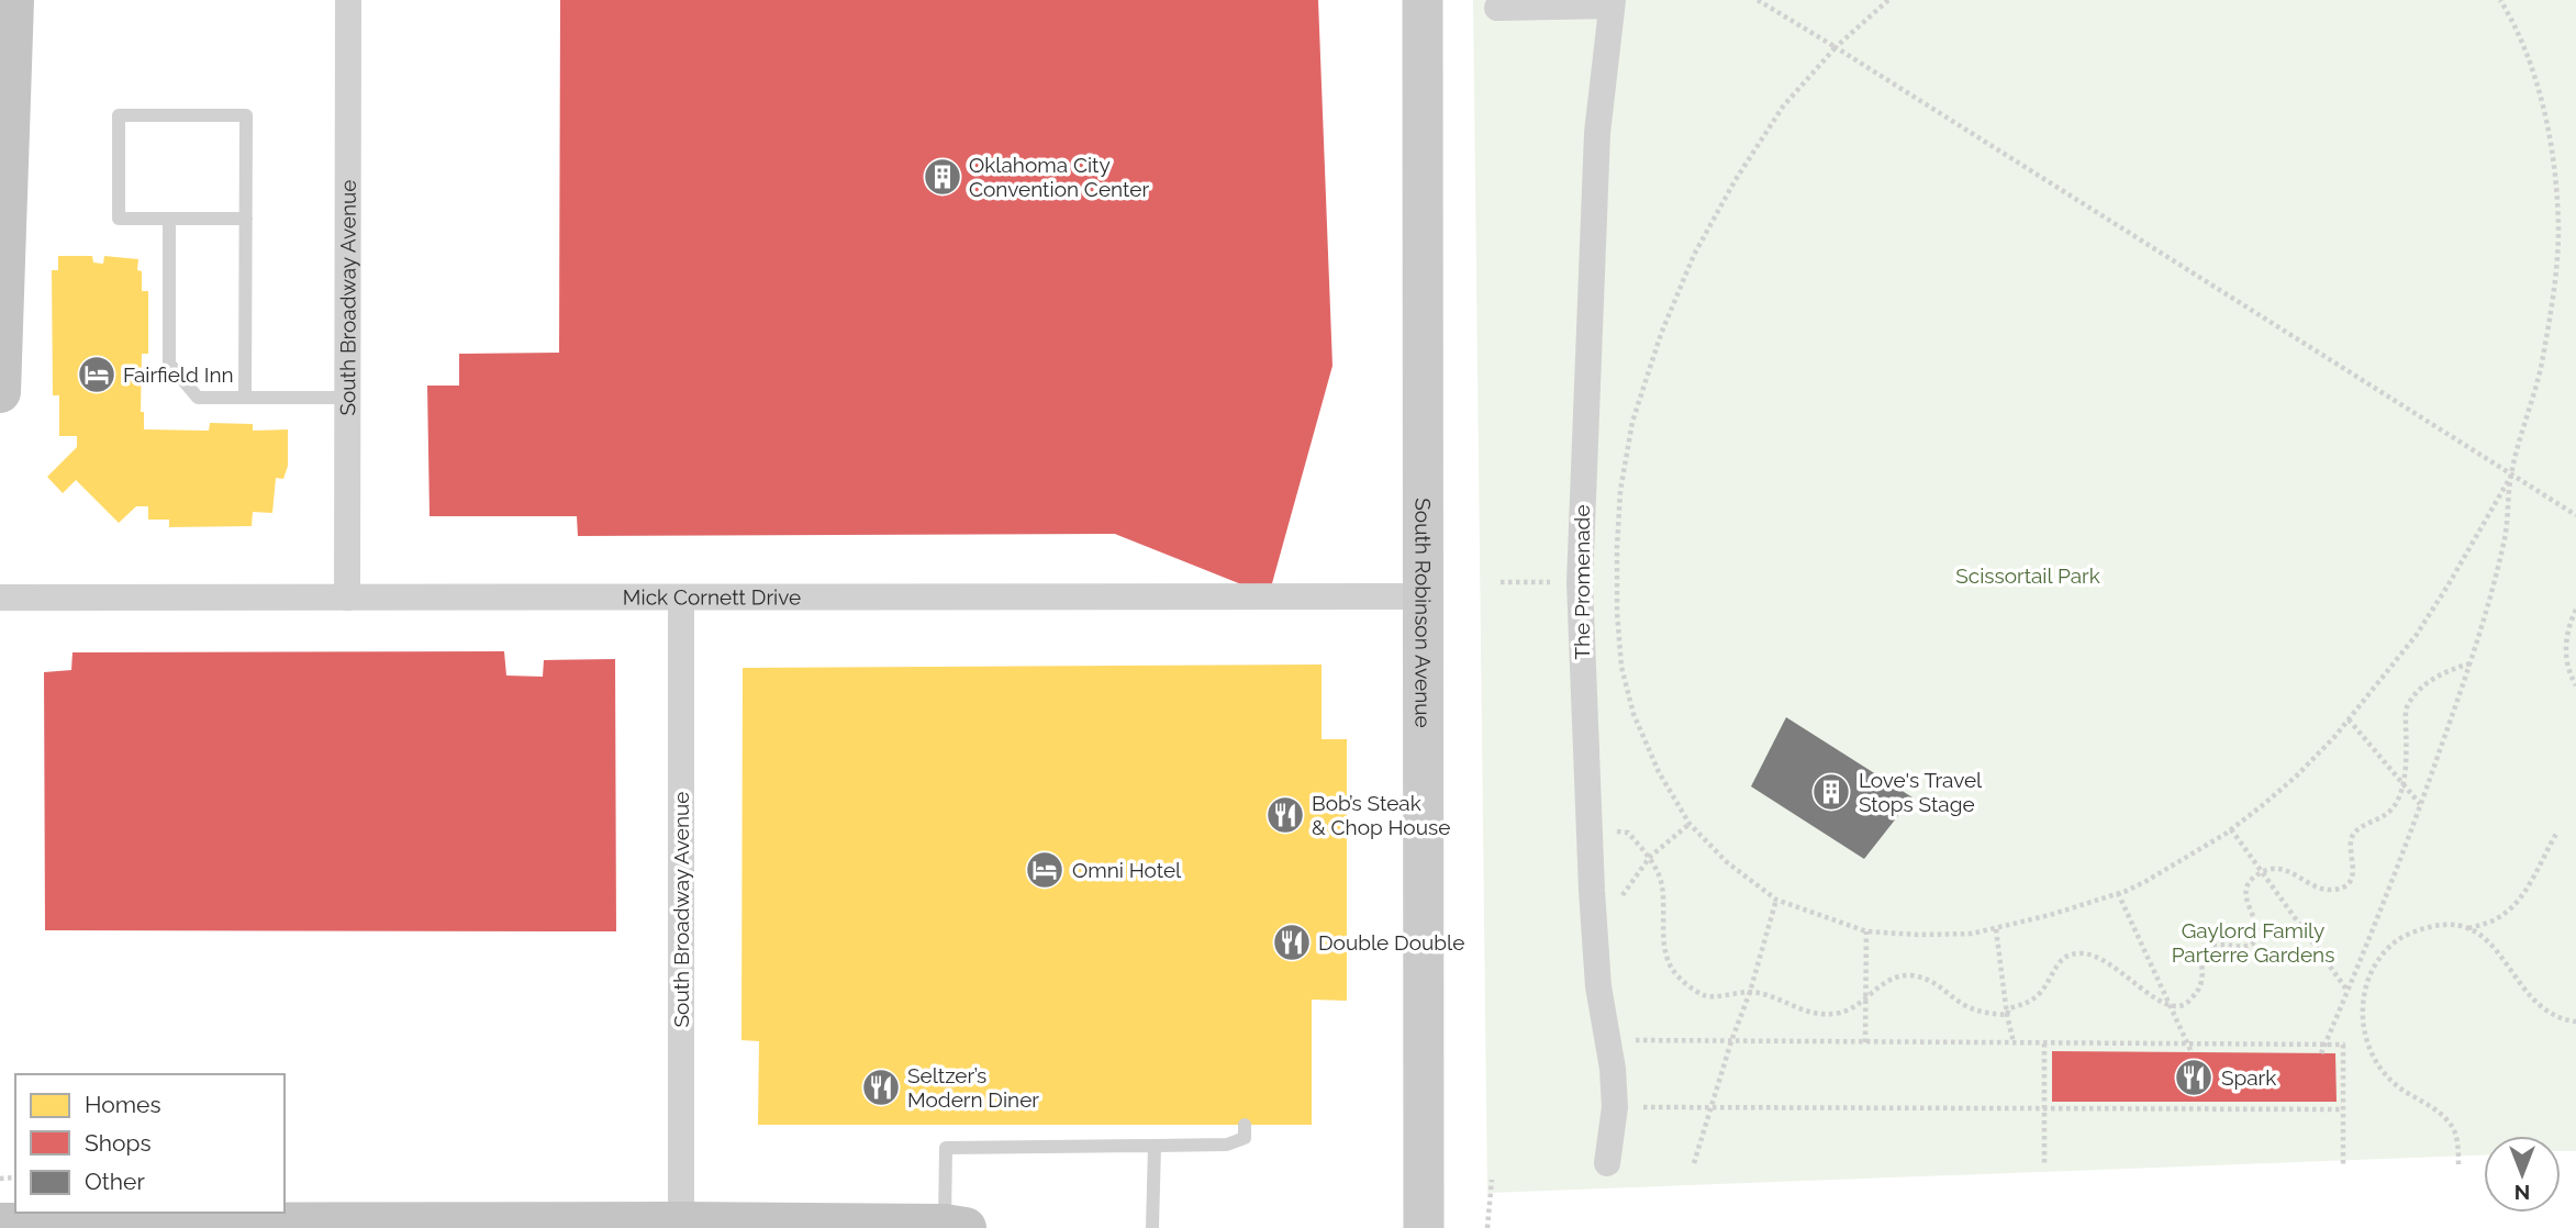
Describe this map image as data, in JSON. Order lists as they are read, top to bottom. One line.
{"streets":{"main road":["South Robinson Avenue"],"street":["South Broadway Avenue","The Promenade","Mick Cornett Drive"]},"crossings":[["South Broadway Avenue","Mick Cornett Drive"],["Mick Cornett Drive","South Robinson Avenue"]],"parks":["Scissortail Park","Gaylord Family Parterre Gardens"],"places":{"building":["Oklahoma City Convention Center","Love's Travel Stops Stage"],"hotel":["Fairfield Inn","Omni Hotel"],"restaurant":["Bob’s Steak & Chop House","Double Double","Spark","Seltzer’s Modern Diner"]},"legend":["Homes","Shops","Other"],"north":"bottom"}
